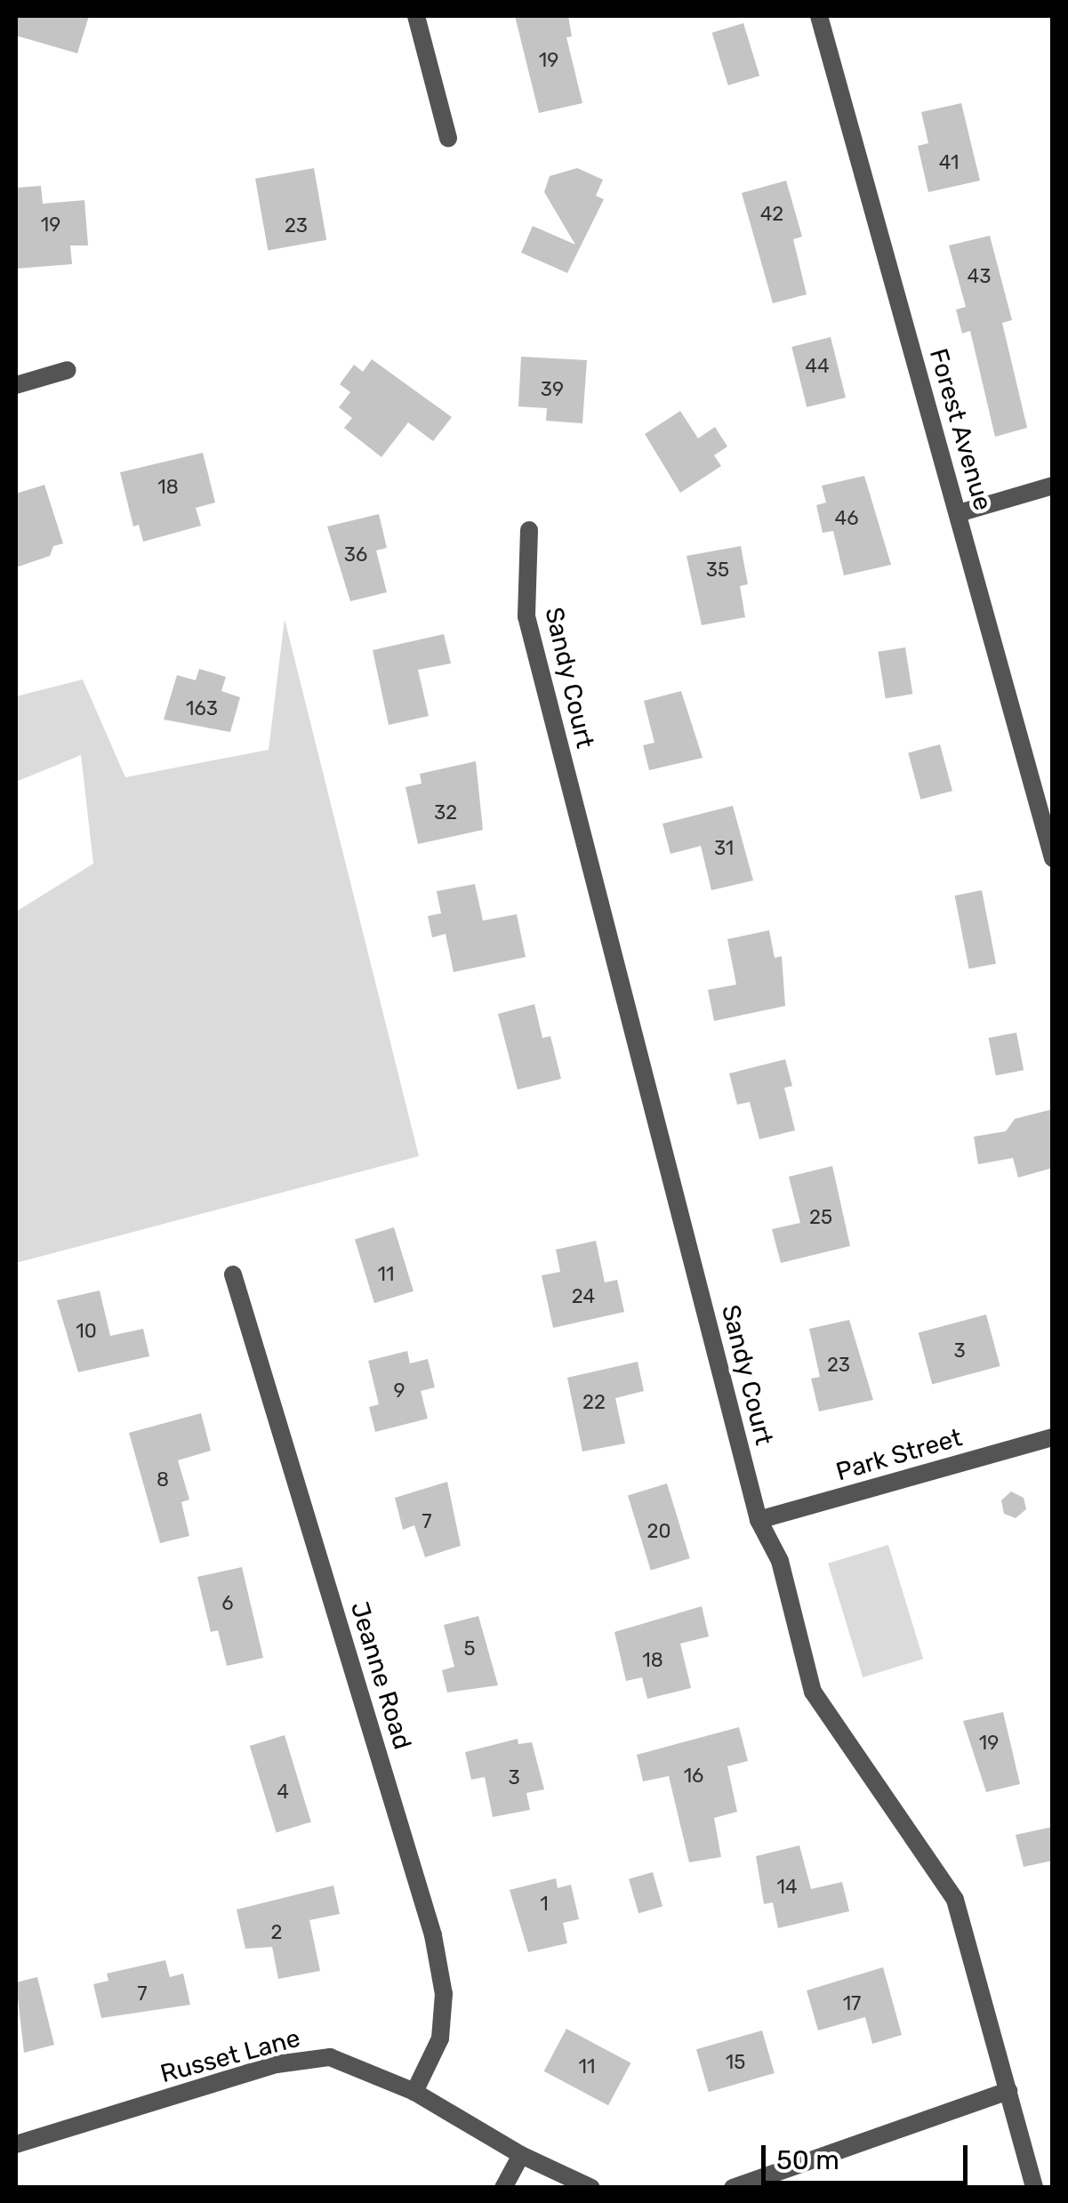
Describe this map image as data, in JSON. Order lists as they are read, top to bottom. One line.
{"streets":{"street":["Forest Avenue","Sandy Court","Park Street","Jeanne Road","Russet Lane"]},"crossings":[["Sandy Court","Park Street"],["Jeanne Road","Russet Lane"]],"house_numbers":["19","41","42","19","23","43","44","39","18","46","36","35","163","32","31","25","11","24","10","3","23","9","22","8","7","20","6","5","18","19","16","3","4","14","1","2","7","17","15","11"],"scale_bar":"50 m"}
